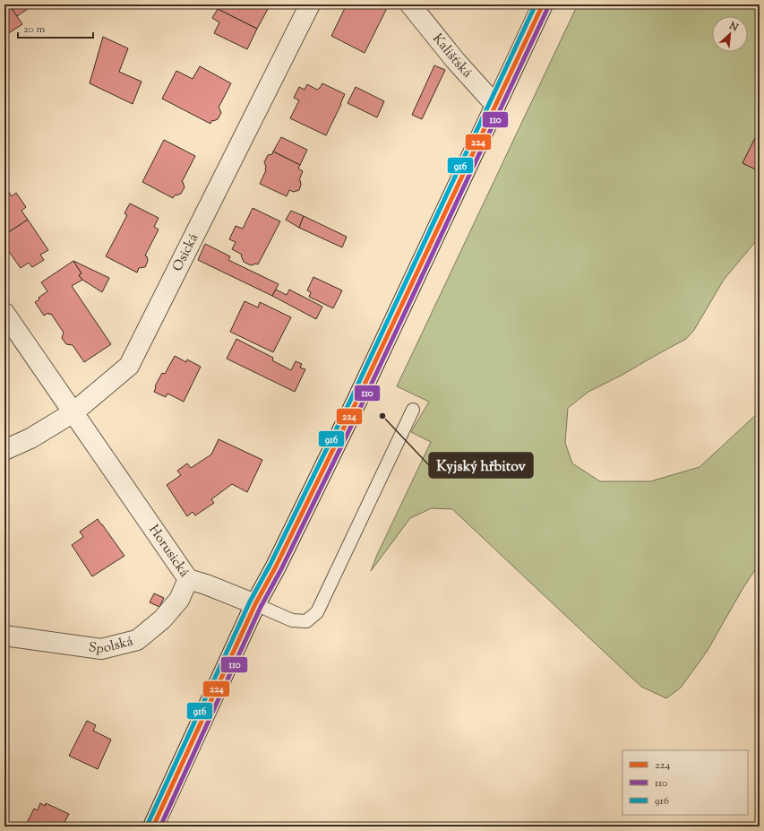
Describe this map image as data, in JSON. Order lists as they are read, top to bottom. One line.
{"streets":{"street":["Kališťská","Osická","Horusická","Spolská"]},"crossings":[["Osická","Horusická"],["Horusická","Spolská"]],"places":["Kyjský hřbitov"],"lines":["transit line 224","transit line 916","transit line 110"],"legend":["224","110","916"],"scale_bar":"20 m","north":"top right"}
